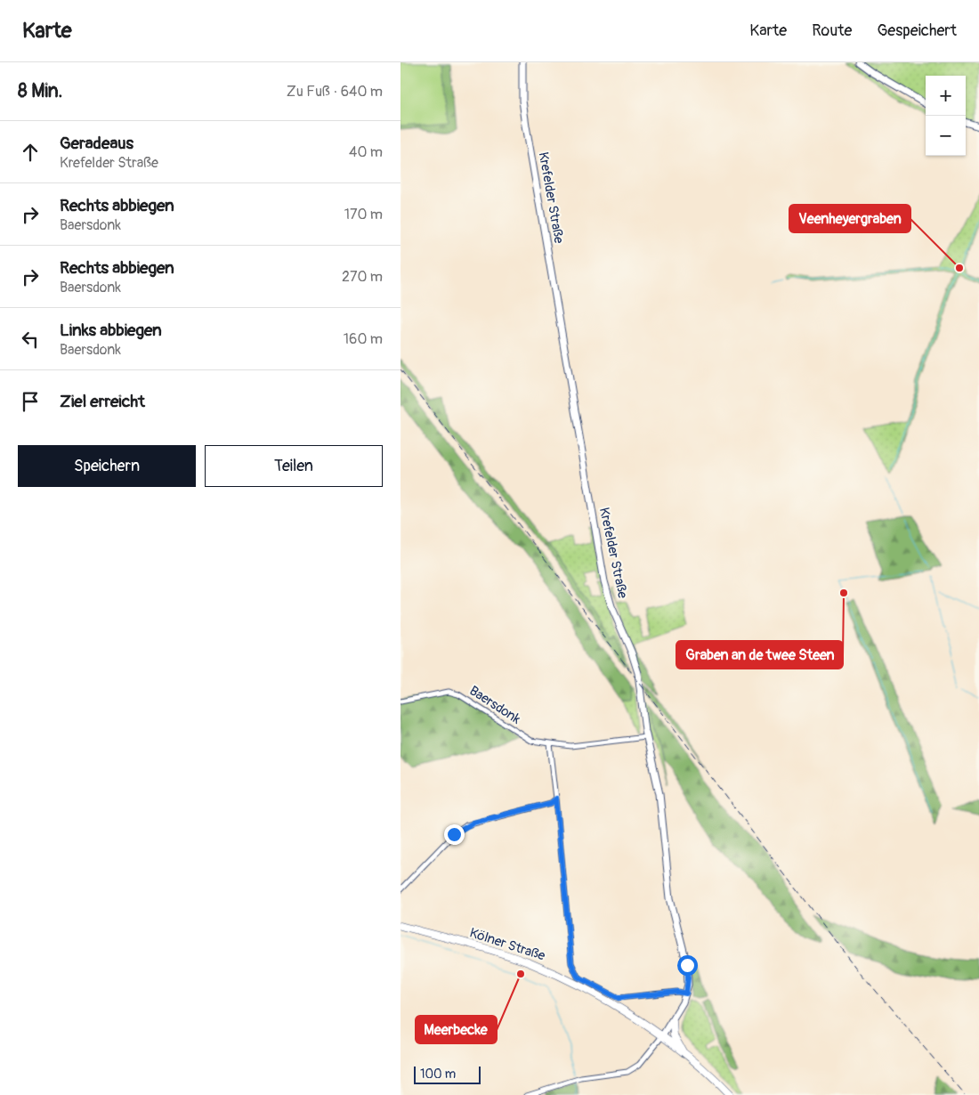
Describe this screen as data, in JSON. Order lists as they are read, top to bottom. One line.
{"streets":{"main road":["Krefelder Straße","Kölner Straße"],"street":["Baersdonk"]},"crossings":[["Krefelder Straße","Baersdonk"],["Krefelder Straße","Kölner Straße"]],"places":["Veenheyergraben","Graben an de twee Steen","Meerbecke"],"scale_bar":"100 m","page":{"header":"Karte","nav":["Karte","Route","Gespeichert"],"heading":["8 Min.","Zu Fuß · 640 m"],"map_buttons":["+","−"],"list":[["Geradeaus","Krefelder Straße","40 m"],["Rechts abbiegen","Baersdonk","170 m"],["Rechts abbiegen","Baersdonk","270 m"],["Links abbiegen","Baersdonk","160 m"],"Ziel erreicht"],"buttons":["Speichern","Teilen"],"scale":"100 m"}}
